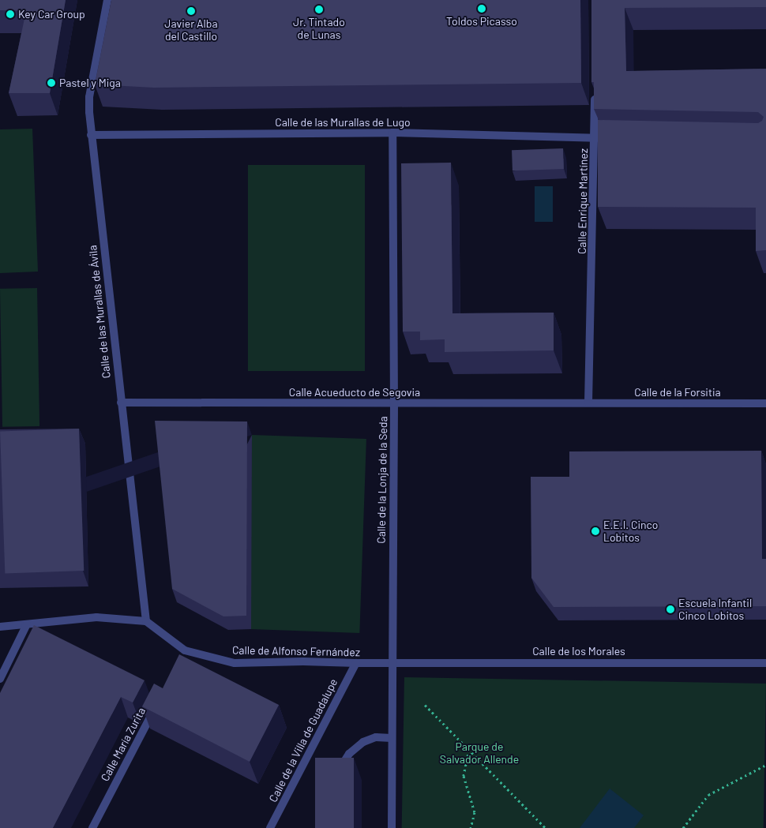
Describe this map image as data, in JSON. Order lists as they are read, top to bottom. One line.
{"streets":{"street":["Calle de las Murallas de Lugo","Calle Enrique Martínez","Calle de las Murallas de Ávila","Calle Acueducto de Segovia","Calle de la Forsitia","Calle de la Lonja de la Seda","Calle de Alfonso Fernández","Calle de los Morales","Calle de la Villa de Guadalupe","Calle María Zurita"]},"crossings":[["Calle de las Murallas de Lugo","Calle Enrique Martínez"],["Calle de las Murallas de Lugo","Calle de las Murallas de Ávila"],["Calle de las Murallas de Lugo","Calle de la Lonja de la Seda"],["Calle Enrique Martínez","Calle Acueducto de Segovia"],["Calle Enrique Martínez","Calle de la Forsitia"],["Calle de las Murallas de Ávila","Calle Acueducto de Segovia"],["Calle de las Murallas de Ávila","Calle de Alfonso Fernández"],["Calle Acueducto de Segovia","Calle de la Forsitia"],["Calle Acueducto de Segovia","Calle de la Lonja de la Seda"],["Calle de la Lonja de la Seda","Calle de Alfonso Fernández"],["Calle de la Lonja de la Seda","Calle de los Morales"],["Calle de Alfonso Fernández","Calle de los Morales"],["Calle de Alfonso Fernández","Calle de la Villa de Guadalupe"]],"parks":["Parque de Salvador Allende"],"places":["Toldos Picasso","Jr. Tintado de Lunas","Javier Alba del Castillo","Key Car Group","Pastel y Miga","E.E.I. Cinco Lobitos","Escuela Infantil Cinco Lobitos"]}
